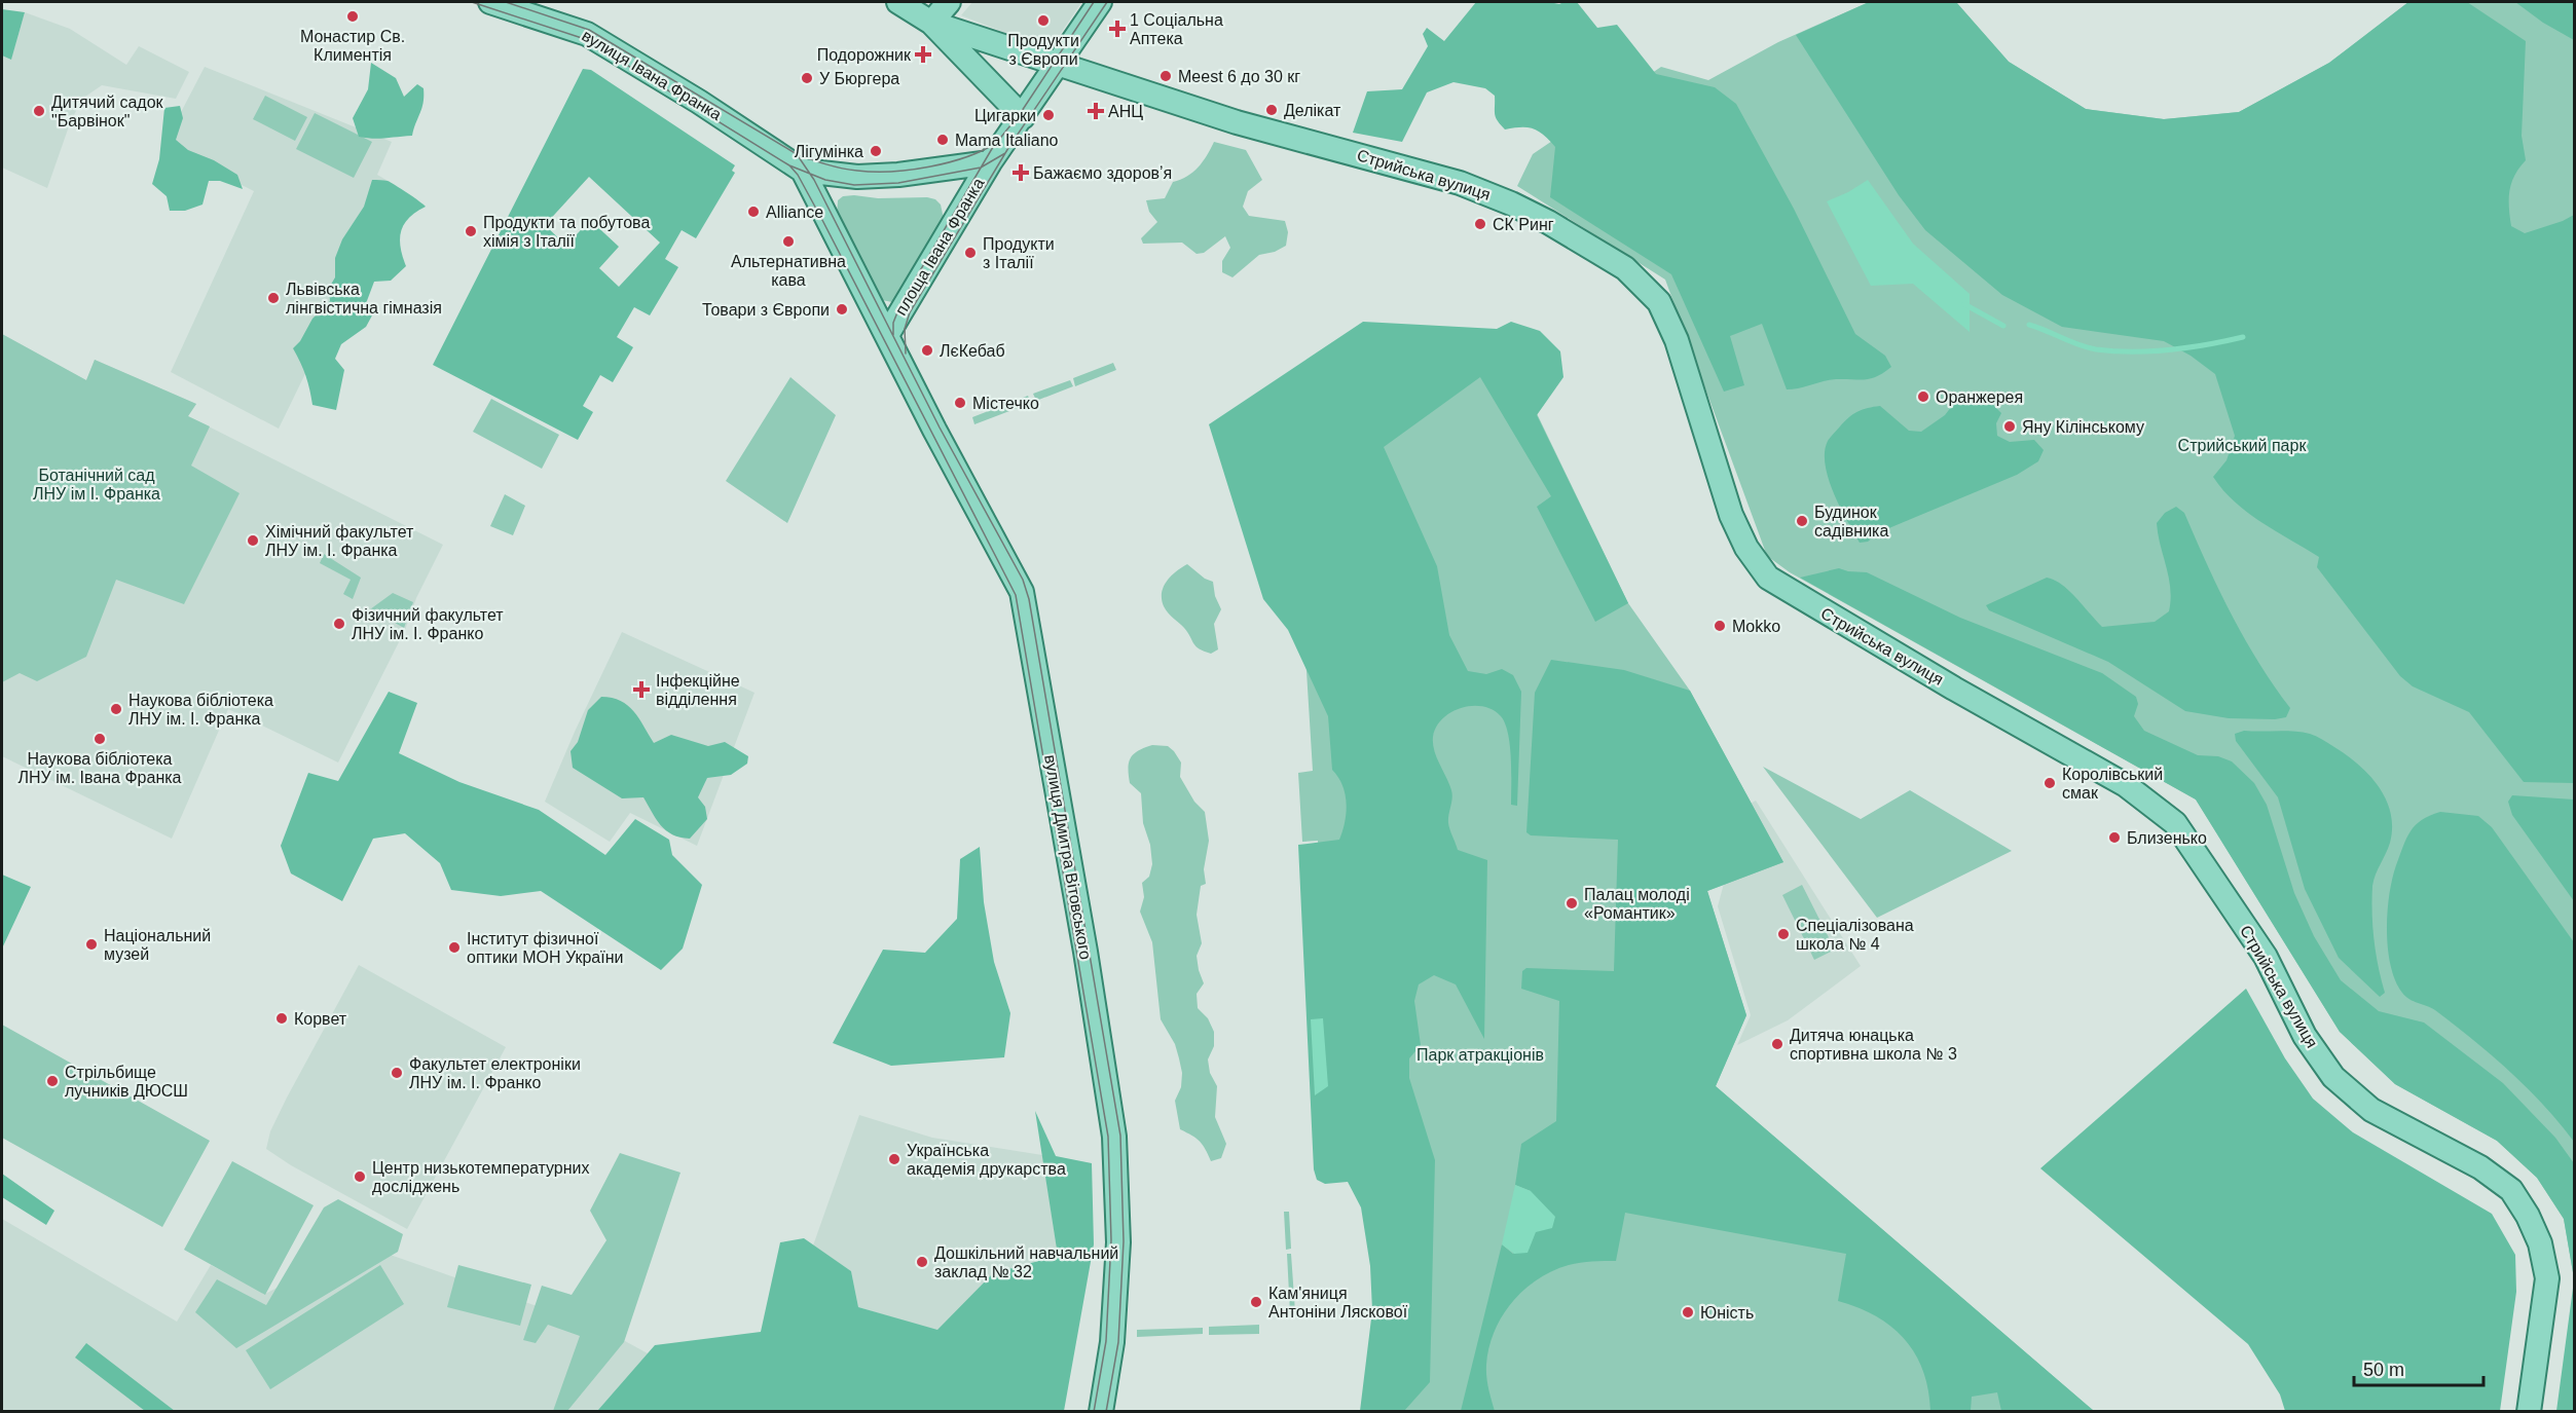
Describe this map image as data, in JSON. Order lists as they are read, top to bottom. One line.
{"streets":{"main road":["вулиця Івана Франка","Стрийська вулиця","площа Івана Франка","вулиця Дмитра Вітовського"]},"crossings":[["вулиця Івана Франка","площа Івана Франка"],["площа Івана Франка","вулиця Дмитра Вітовського"]],"parks":["Стрийський парк","Ботанічний сад ЛНУ ім І. Франка","Парк атракціонів"],"places":{"other":["Монастир Св. Климентія","Продукти з Європи","Meest 6 до 30 кг","У Бюргера","Делікат","Дитячий садок \"Барвінок\"","Цигарки","Mama Italiano","Лігумінка","Alliance","СК Ринг","Продукти та побутова хімія з Італії","Альтернативна кава","Продукти з Італії","Львівська лінгвістична гімназія","Товари з Європи","ЛєКебаб","Оранжерея","Мiстечко","Яну Кілінському","Будинок садівника","Хімічний факультет ЛНУ ім. І. Франка","Фізичний факультет ЛНУ ім. І. Франко","Mokko","Наукова бібліотека ЛНУ ім. І. Франка","Наукова бібліотека ЛНУ ім. Івана Франка","Королівський смак","Близенько","Палац молоді «Романтик»","Спеціалізована школа № 4","Національний музей","Інститут фізичної оптики МОН України","Корвет","Дитяча юнацька спортивна школа № 3","Факультет електроніки ЛНУ ім. І. Франко","Стрільбище лучників ДЮСШ","Українська академія друкарства","Центр низькотемпературних досліджень","Дошкільний навчальний заклад № 32","Кам'яниця Антоніни Ляскової","Юність"],"health":["1 Соціальна Аптека","Подорожник","АНЦ","Бажаємо здоровʼя","Інфекційне відділення"]},"scale_bar":"50 m"}
